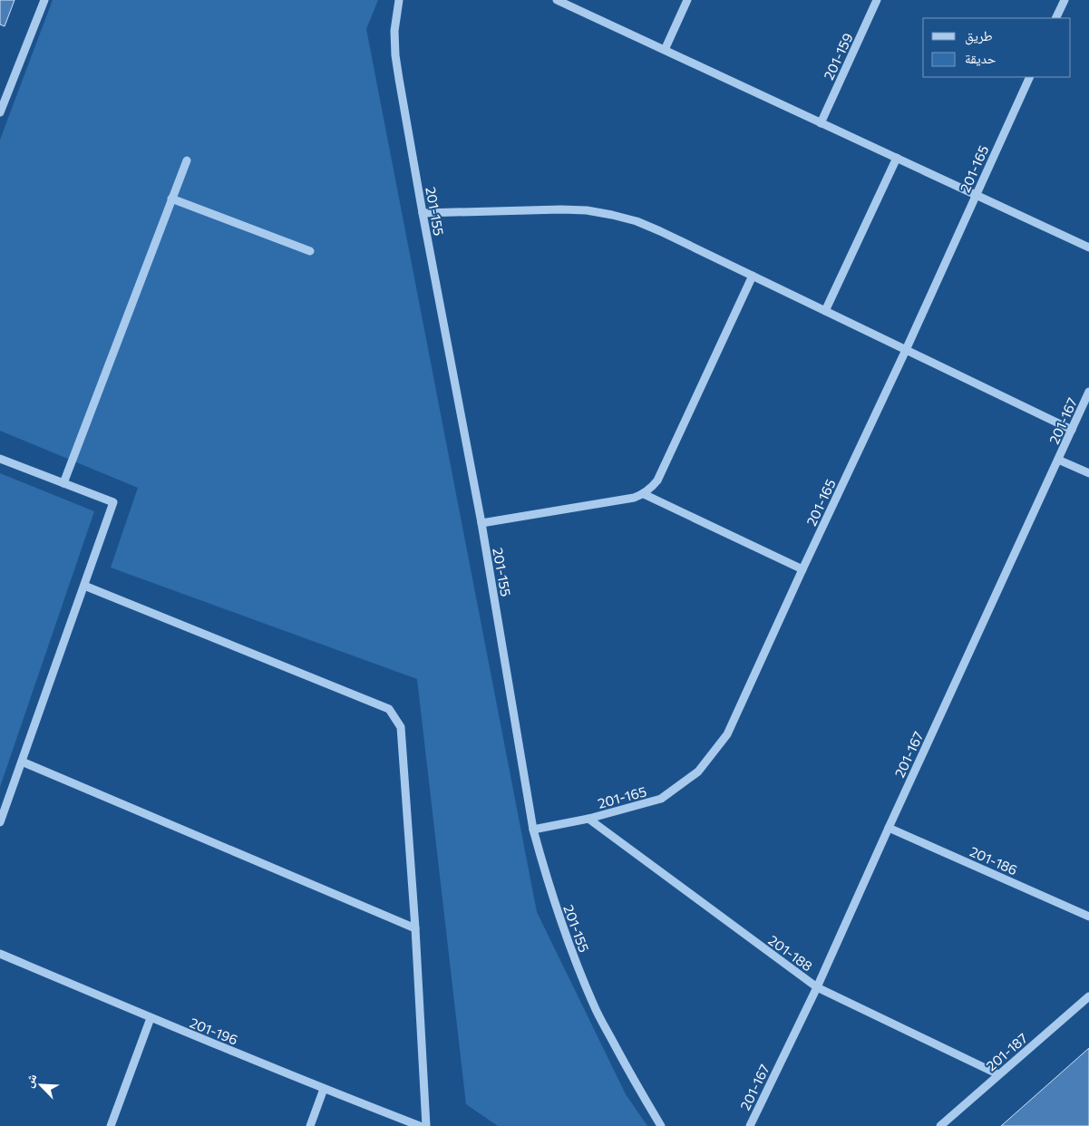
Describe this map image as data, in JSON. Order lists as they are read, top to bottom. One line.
{"streets":{"street":["201-159","201-165","201-155","201-167","201-186","201-188","201-196","201-187"]},"crossings":[["201-165","201-155"],["201-165","201-188"],["201-167","201-186"],["201-167","201-188"],["201-188","201-187"]],"legend":["طريق","حديقة"],"north":"top left"}
